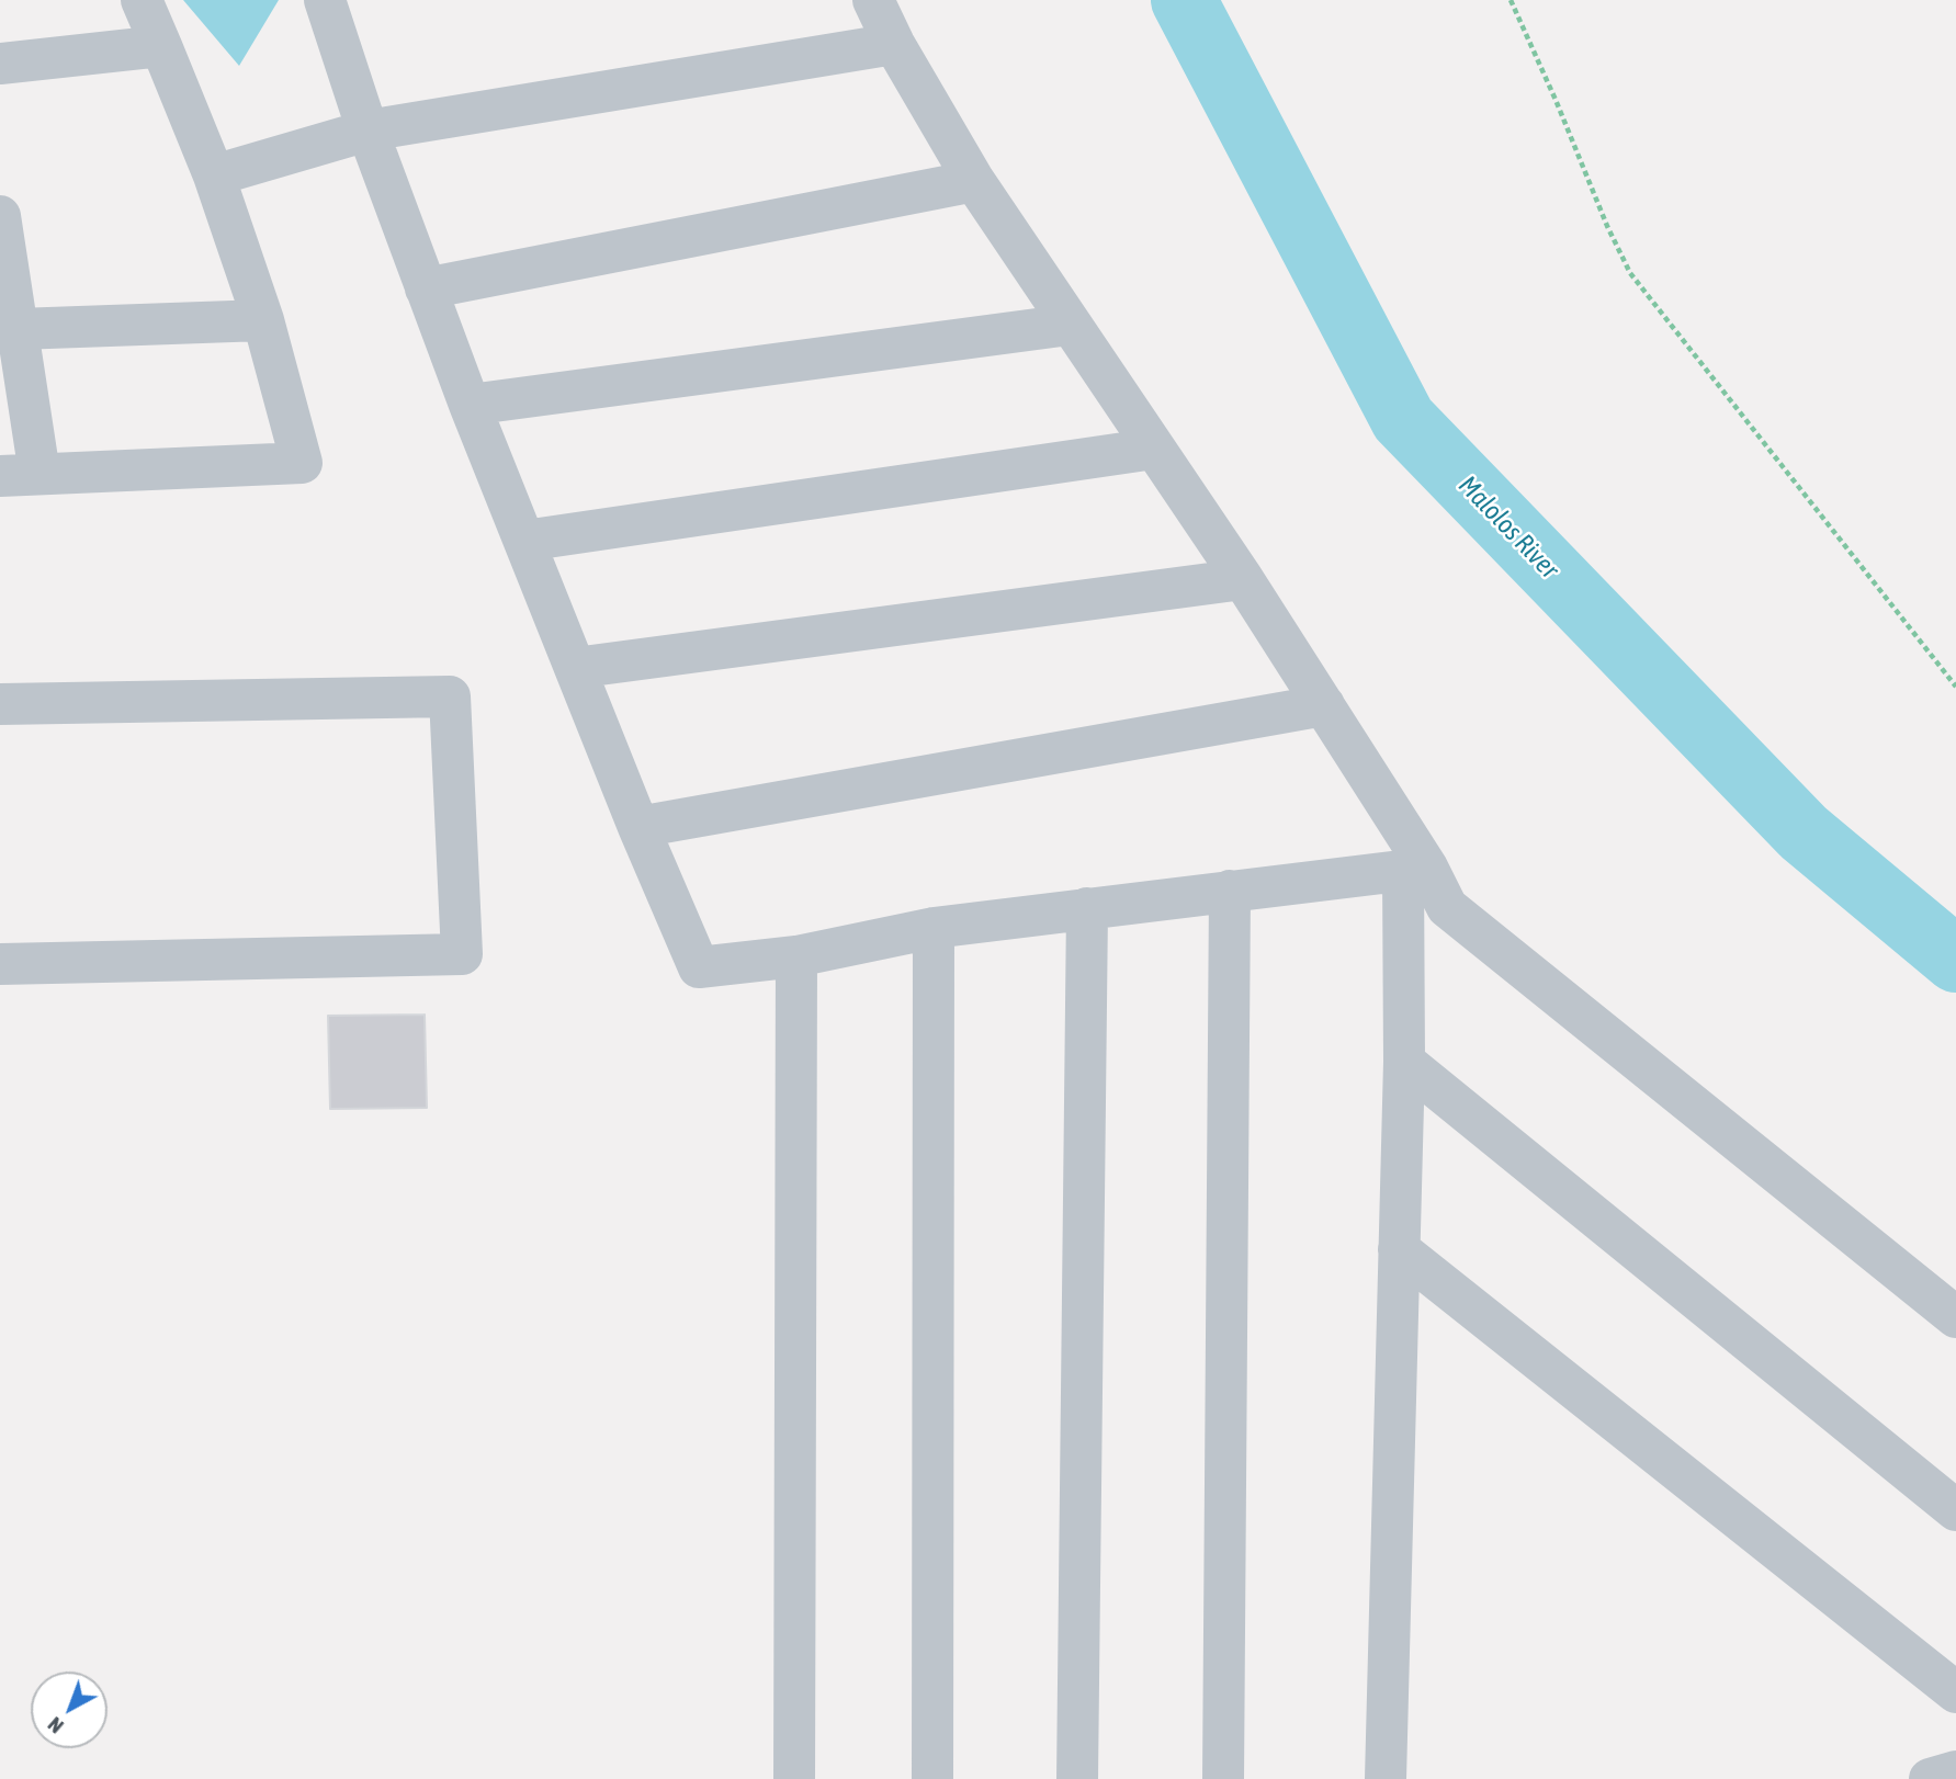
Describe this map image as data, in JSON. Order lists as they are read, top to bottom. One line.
{"water":["Malolos River"],"north":"bottom left"}
